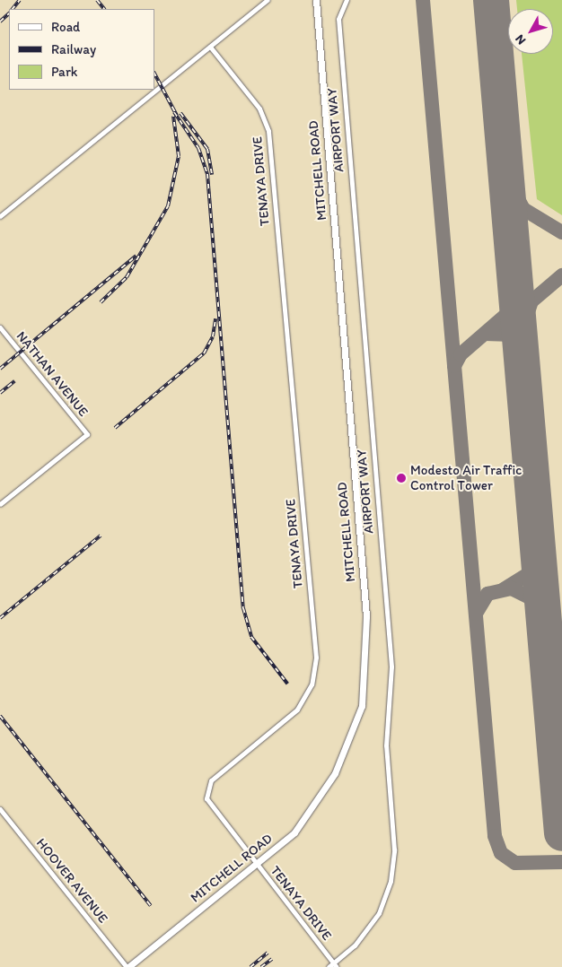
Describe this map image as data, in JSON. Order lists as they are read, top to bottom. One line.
{"streets":{"main road":["MITCHELL ROAD"],"street":["AIRPORT WAY","TENAYA DRIVE","NATHAN AVENUE","HOOVER AVENUE"]},"crossings":[["AIRPORT WAY","TENAYA DRIVE"],["MITCHELL ROAD","TENAYA DRIVE"],["MITCHELL ROAD","HOOVER AVENUE"]],"places":["Modesto Air Traffic Control Tower"],"legend":["Road","Railway","Park"],"north":"bottom left"}
